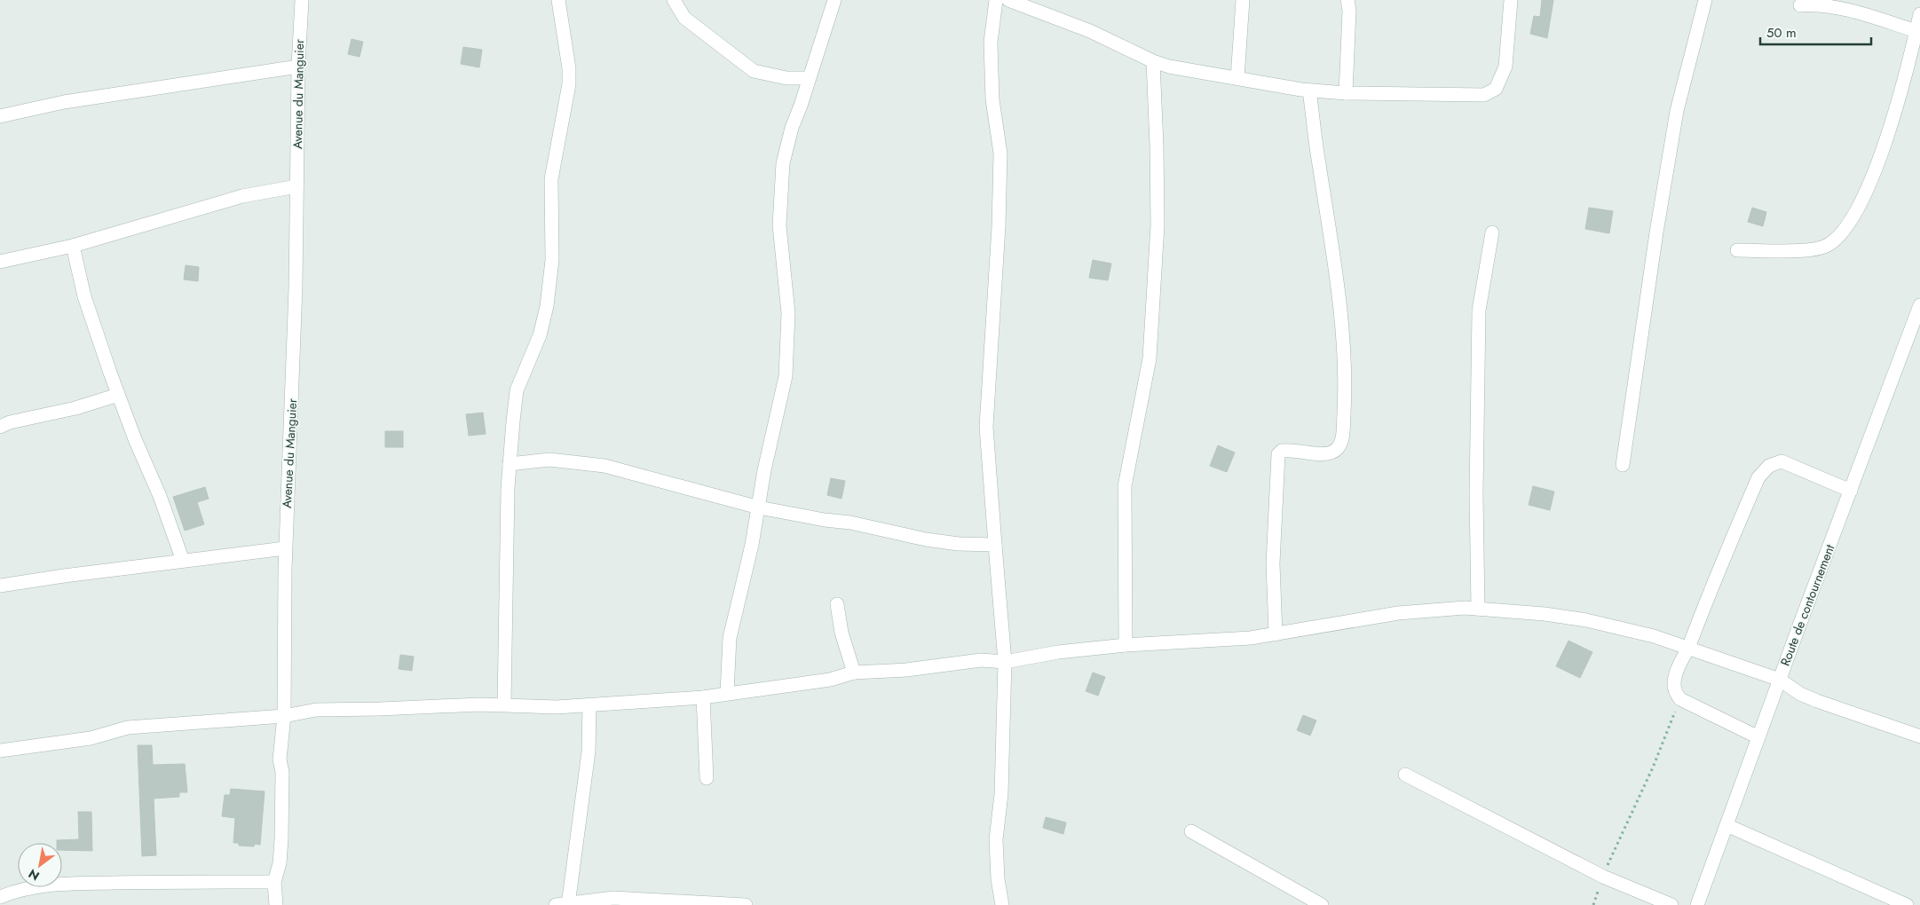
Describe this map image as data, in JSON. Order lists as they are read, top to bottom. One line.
{"streets":{"street":["Avenue du Manguier","Route de contournement"]},"scale_bar":"50 m","north":"bottom left"}
